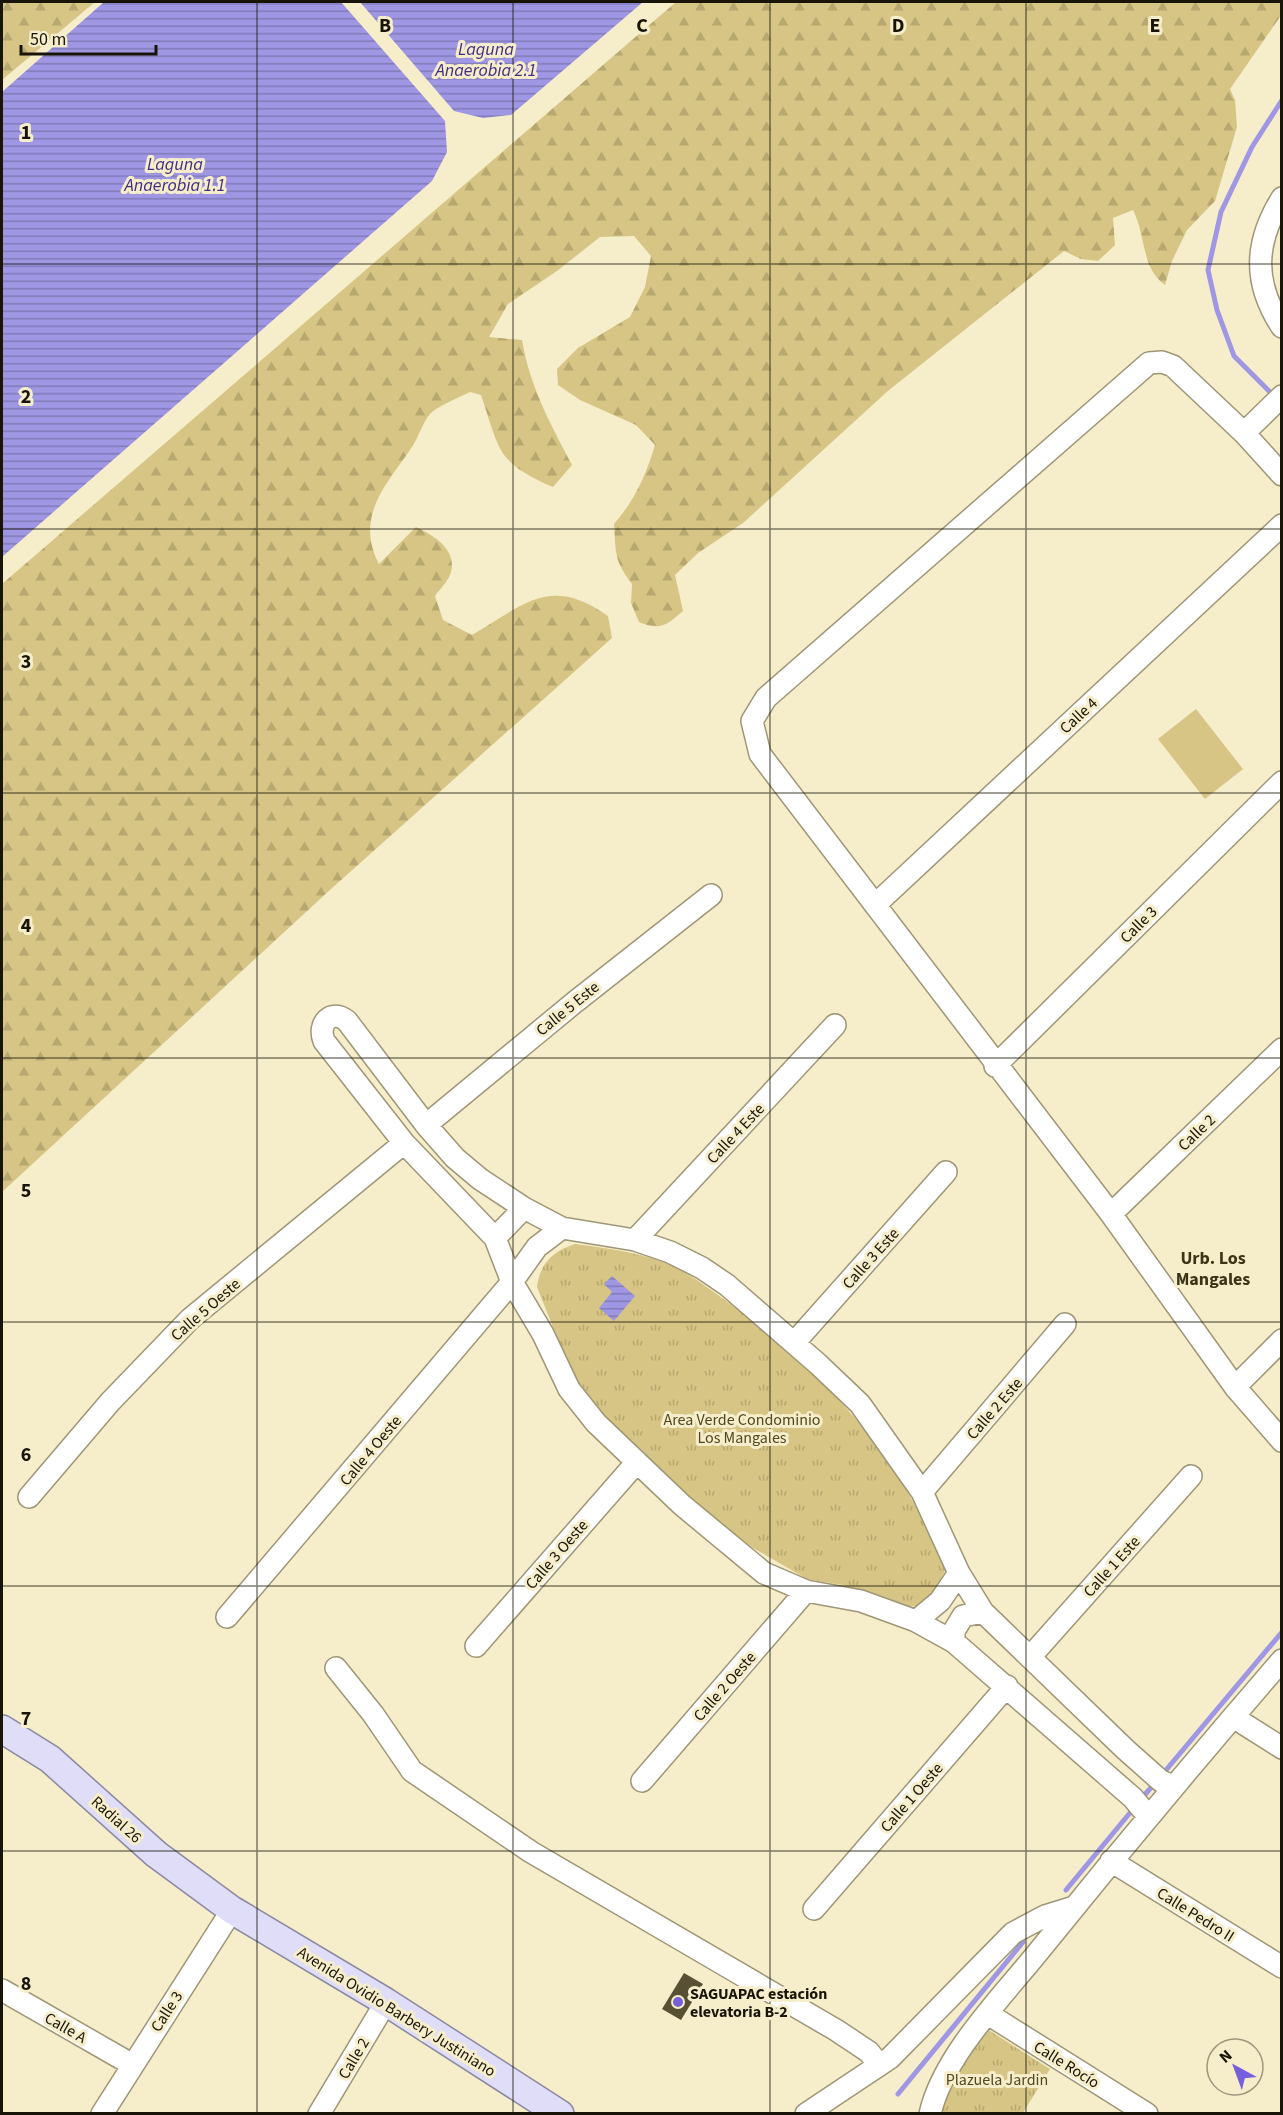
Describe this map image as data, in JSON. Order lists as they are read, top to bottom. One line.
{"streets":{"main road":["Radial 26","Avenida Ovidio Barbery Justiniano"],"street":["Calle 4","Calle 3","Calle 5 Este","Calle 2","Calle 4 Este","Calle 3 Este","Calle 5 Oeste","Calle 2 Este","Calle 4 Oeste","Calle 3 Oeste","Calle 1 Este","Calle 2 Oeste","Calle 1 Oeste","Calle Pedro II","Calle A","Calle Rocío"]},"crossings":[["Calle 3","Radial 26"],["Calle 3","Avenida Ovidio Barbery Justiniano"],["Calle 3","Calle A"],["Calle 2","Avenida Ovidio Barbery Justiniano"],["Radial 26","Avenida Ovidio Barbery Justiniano"]],"districts":["Urb. Los Mangales"],"water":["Laguna Anaerobia 2.1","Laguna Anaerobia 1.1"],"parks":["Area Verde Condominio Los Mangales","Plazuela Jardin"],"places":["SAGUAPAC estación elevatoria B-2"],"scale_bar":"50 m","north":"top left","grid":{"columns":["B","C","D","E"],"rows":["1","2","3","4","5","6","7","8"]}}
